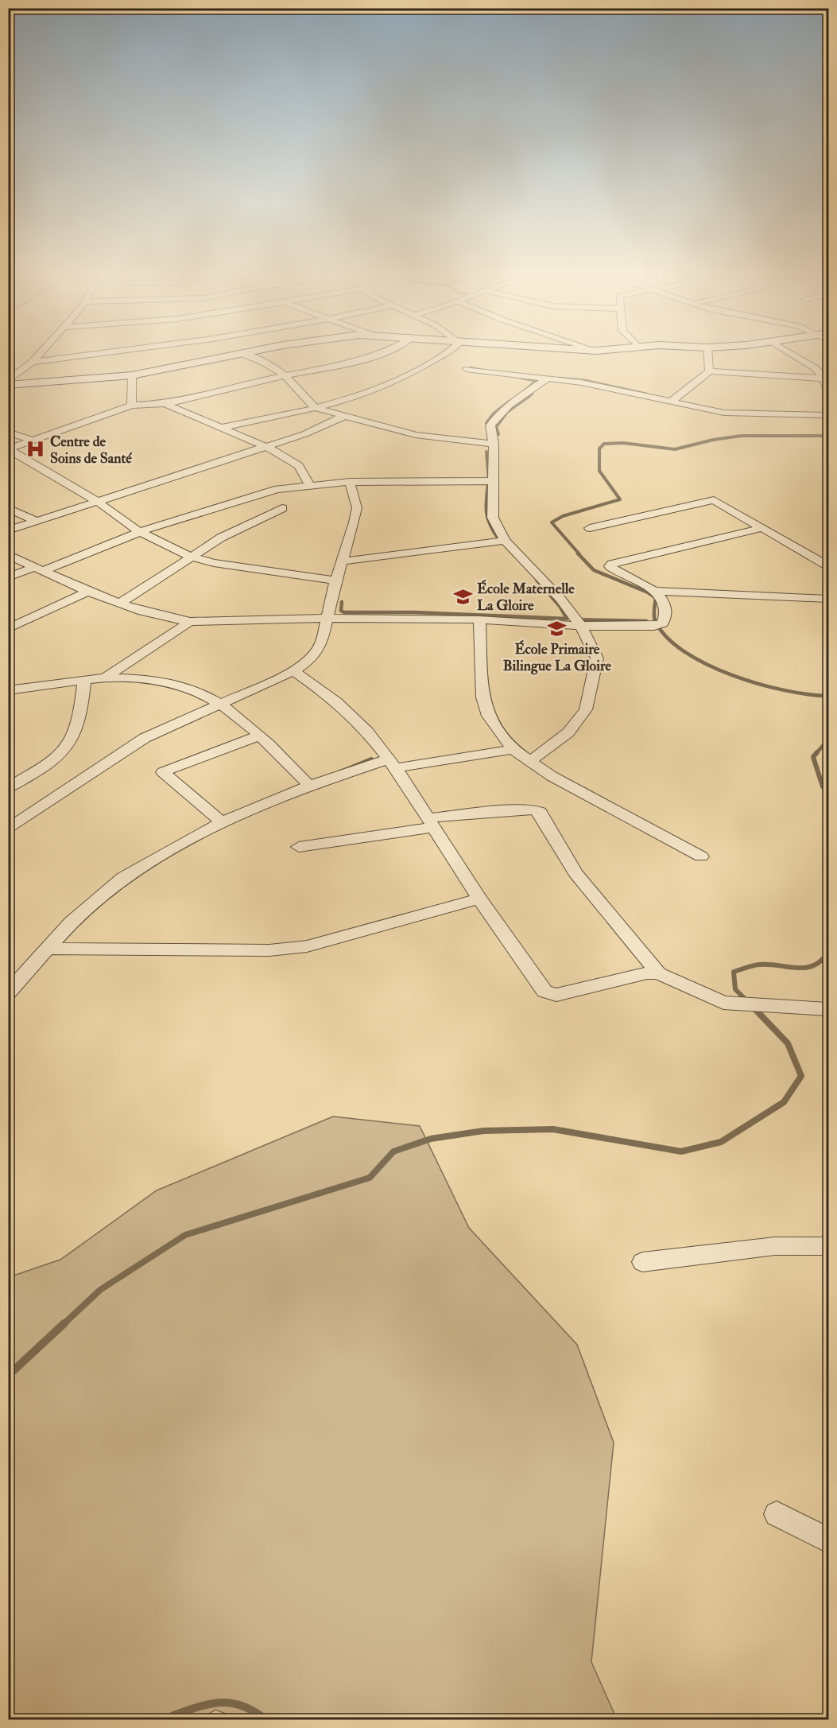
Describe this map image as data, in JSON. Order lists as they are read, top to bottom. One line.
{"places":{"hospital":["Centre de Soins de Santé"],"school or university":["École Maternelle La Gloire","École Primaire Bilingue La Gloire"]}}
